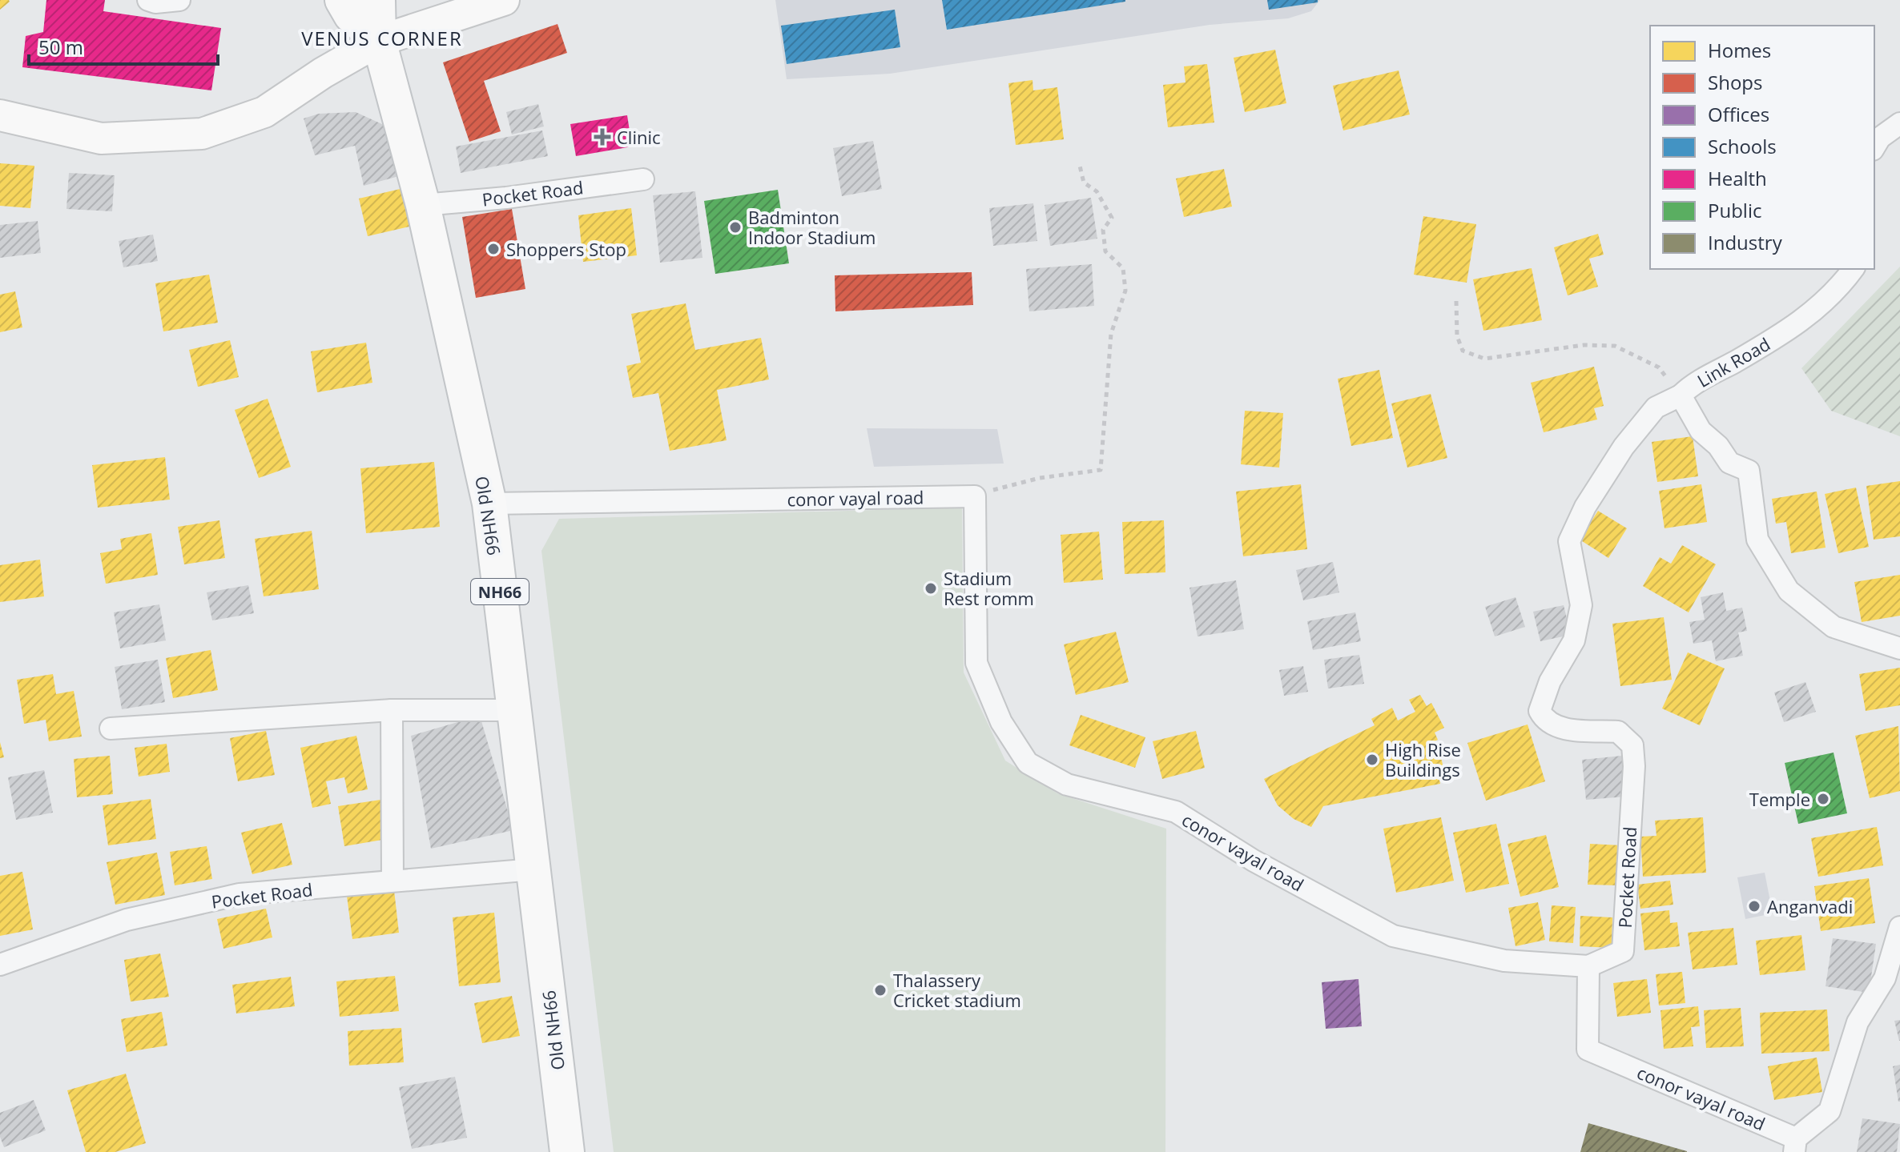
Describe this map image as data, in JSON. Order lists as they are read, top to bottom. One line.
{"streets":{"main road":["Old NH66","NH66"],"street":["Pocket Road","Link Road","conor vayal road"]},"crossings":[["Pocket Road","Link Road"],["Pocket Road","conor vayal road"],["Pocket Road","Old NH66"],["conor vayal road","Old NH66"]],"districts":["VENUS CORNER"],"places":{"health":["Clinic"],"other":["Badminton Indoor Stadium","Shoppers Stop","Stadium Rest romm","High Rise Buildings","Temple","Anganvadi","Thalassery Cricket stadium"]},"legend":["Homes","Shops","Offices","Schools","Health","Public","Industry"],"scale_bar":"50 m"}
